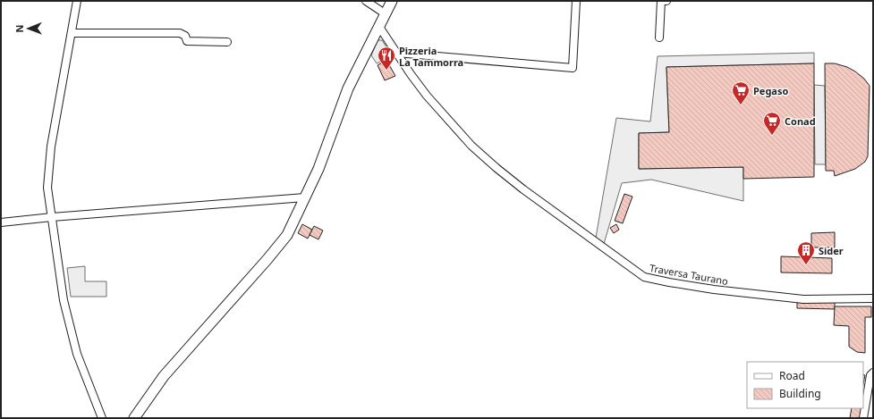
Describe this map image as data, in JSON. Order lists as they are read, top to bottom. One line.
{"streets":{"street":["Traversa Taurano"]},"places":{"restaurant":["Pizzeria La Tammorra"],"supermarket":["Pegaso","Conad"],"building":["Sider"]},"legend":["Road","Building"],"north":"left"}
